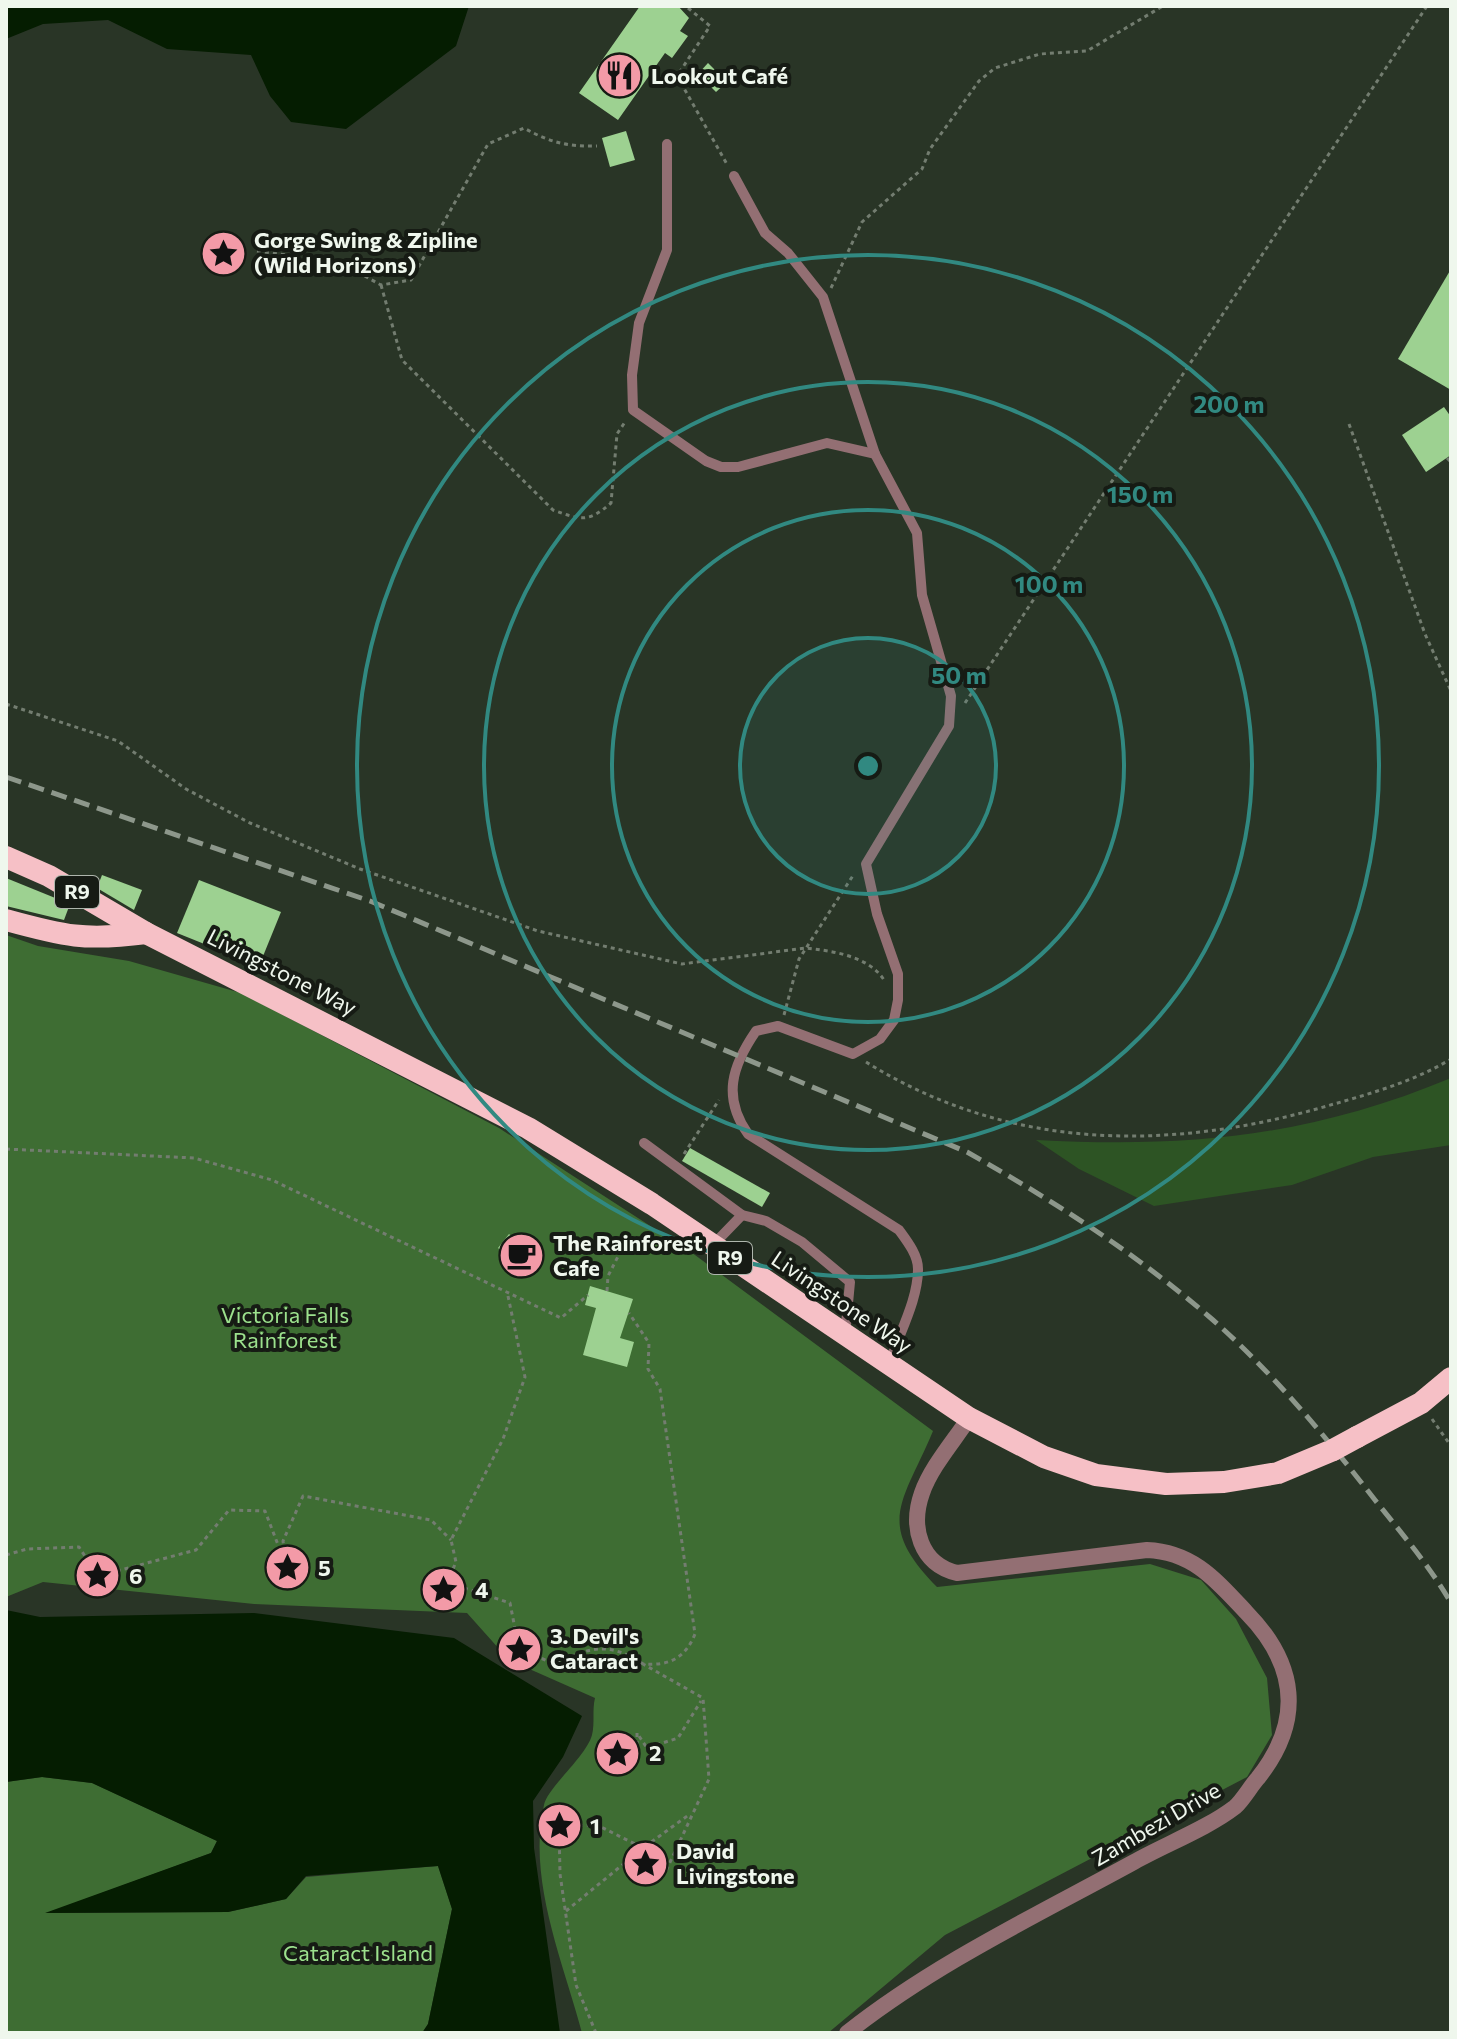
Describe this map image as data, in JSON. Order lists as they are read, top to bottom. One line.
{"streets":{"highway":["R9","Livingstone Way"],"street":["Zambezi Drive"]},"crossings":[["R9","Livingstone Way"],["Livingstone Way","Zambezi Drive"]],"parks":["Victoria Falls Rainforest","Cataract Island"],"places":{"restaurant":["Lookout Café"],"place":["Gorge Swing & Zipline (Wild Horizons)","5","6","4","3. Devil's Cataract","2","1","David Livingstone"],"cafe":["The Rainforest Cafe"]},"rings":["200 m","150 m","100 m","50 m"]}
